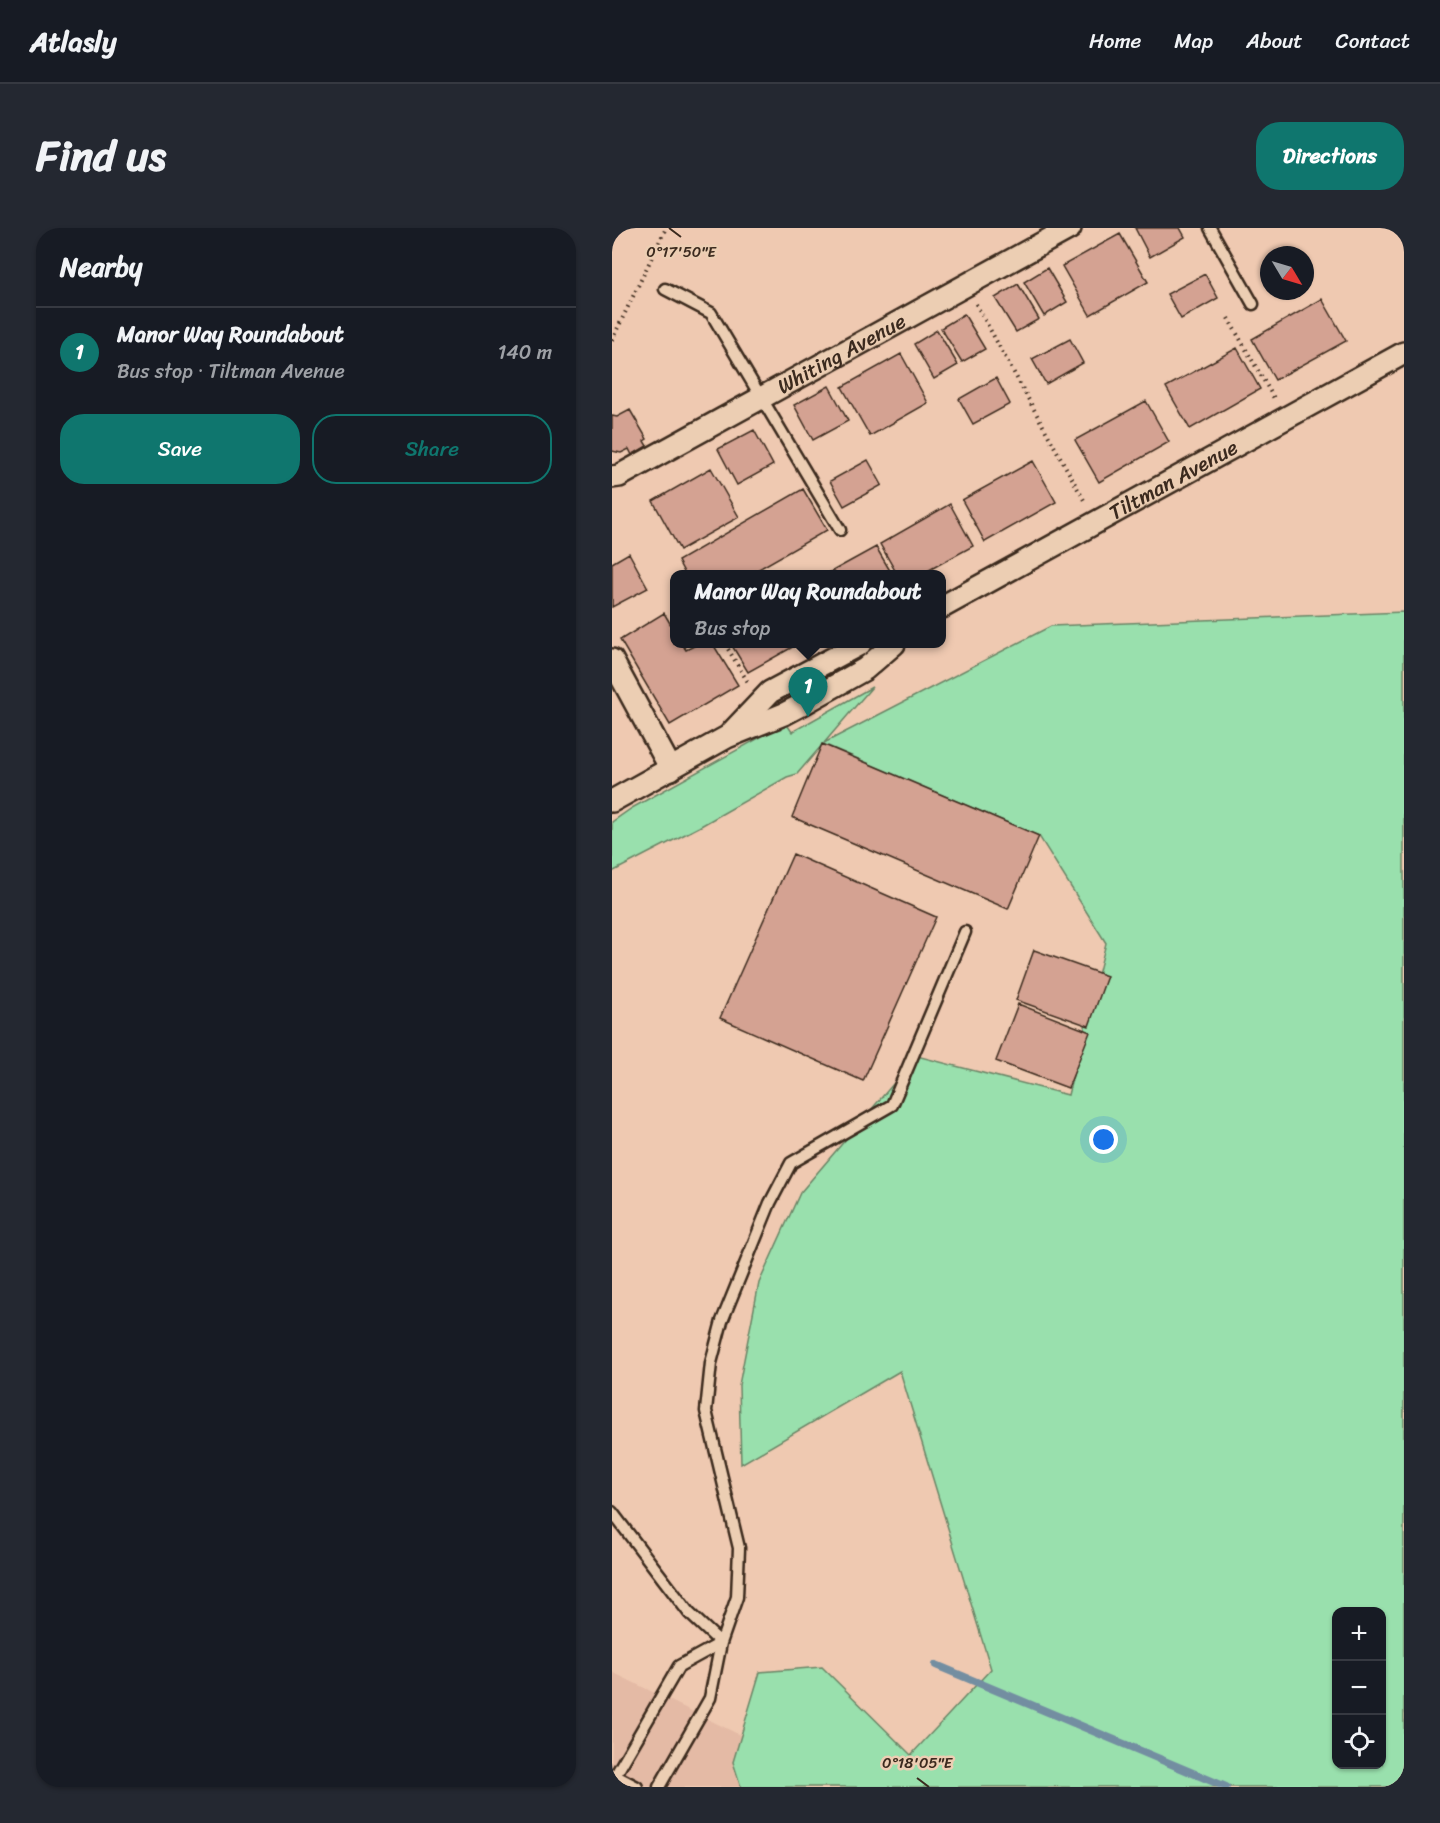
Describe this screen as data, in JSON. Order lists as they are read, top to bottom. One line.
{"streets":{"street":["Whiting Avenue","Tiltman Avenue"]},"north":"bottom right","page":{"header":"Atlasly","nav":["Home","Map","About","Contact"],"title":"Find us","buttons":["Directions",["Save","Share"]],"heading":"Nearby","list":[{"mark":"1","name":"Manor Way Roundabout","note":"Bus stop · Tiltman Avenue","value":"140 m"}],"popup":["Manor Way Roundabout","Bus stop"],"pins":"1","map_buttons":["+","−"]},"coordinates":["0°17'50\"E","0°18'05\"E"]}
